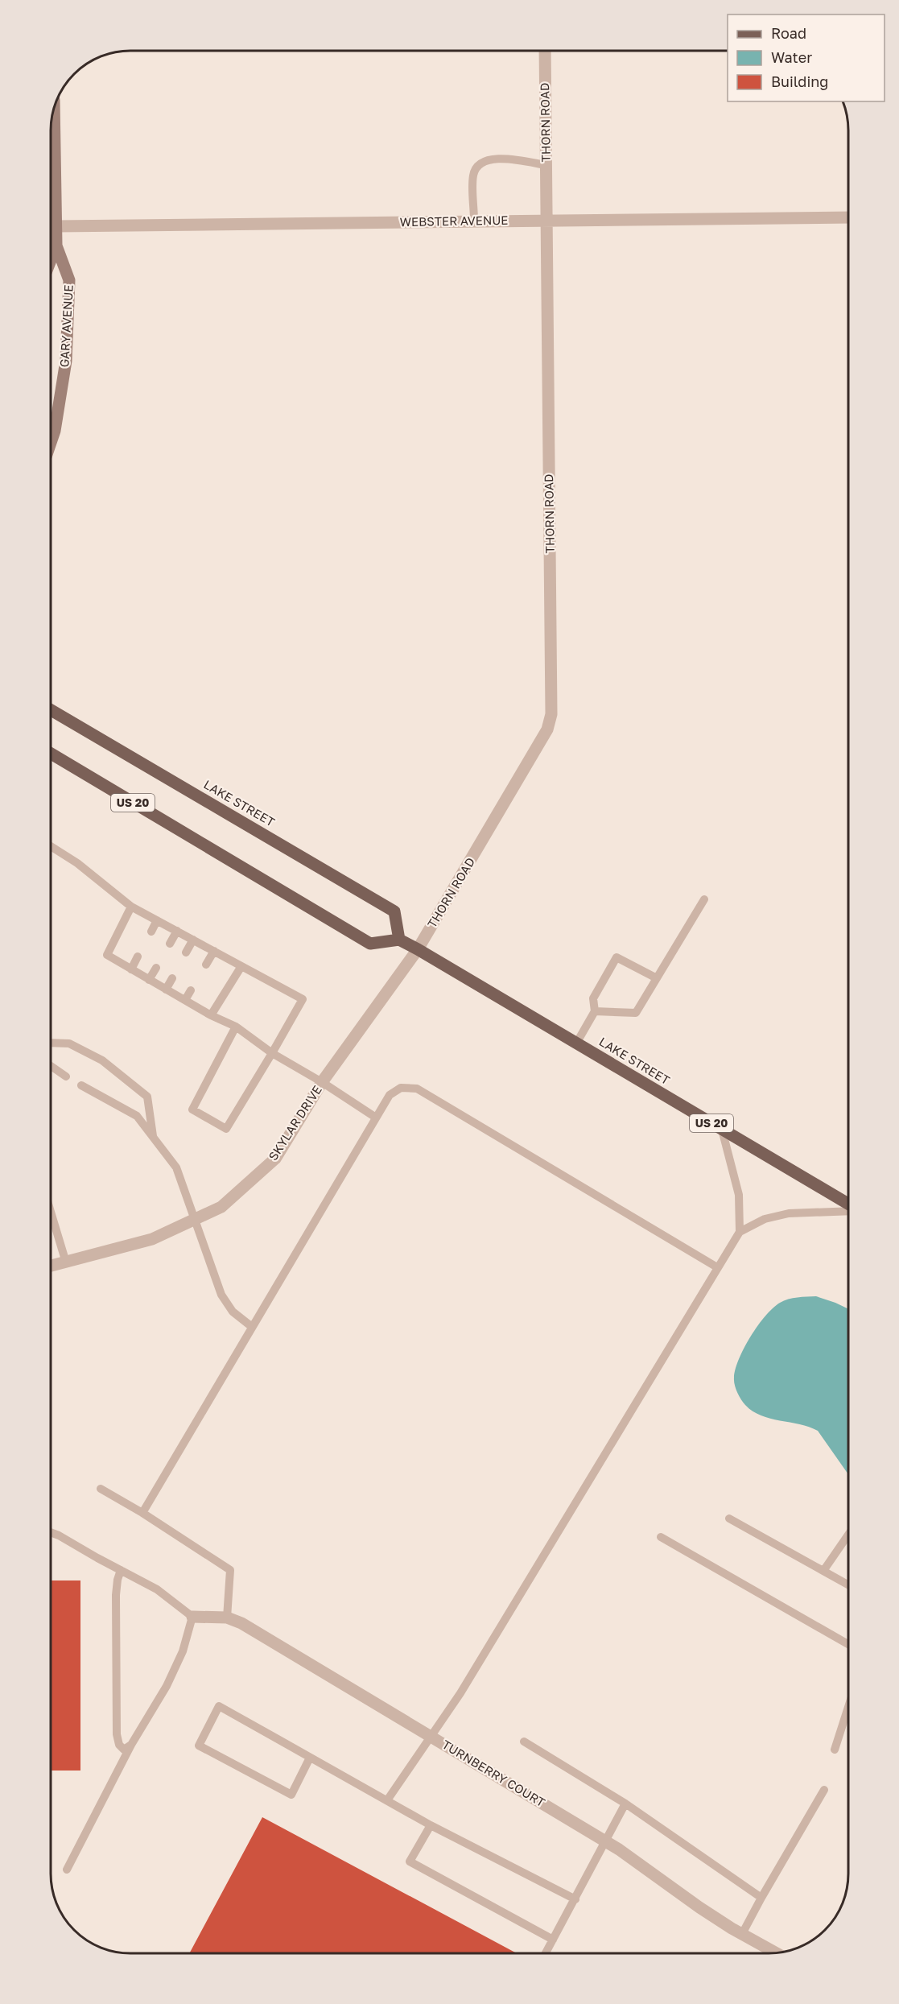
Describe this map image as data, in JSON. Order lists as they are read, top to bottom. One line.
{"streets":{"main road":["GARY AVENUE","US 20","LAKE STREET"],"street":["THORN ROAD","WEBSTER AVENUE","SKYLAR DRIVE","TURNBERRY COURT"]},"crossings":[["THORN ROAD","WEBSTER AVENUE"],["THORN ROAD","LAKE STREET"],["THORN ROAD","SKYLAR DRIVE"],["WEBSTER AVENUE","GARY AVENUE"],["US 20","LAKE STREET"],["LAKE STREET","SKYLAR DRIVE"]],"legend":["Road","Water","Building"]}
